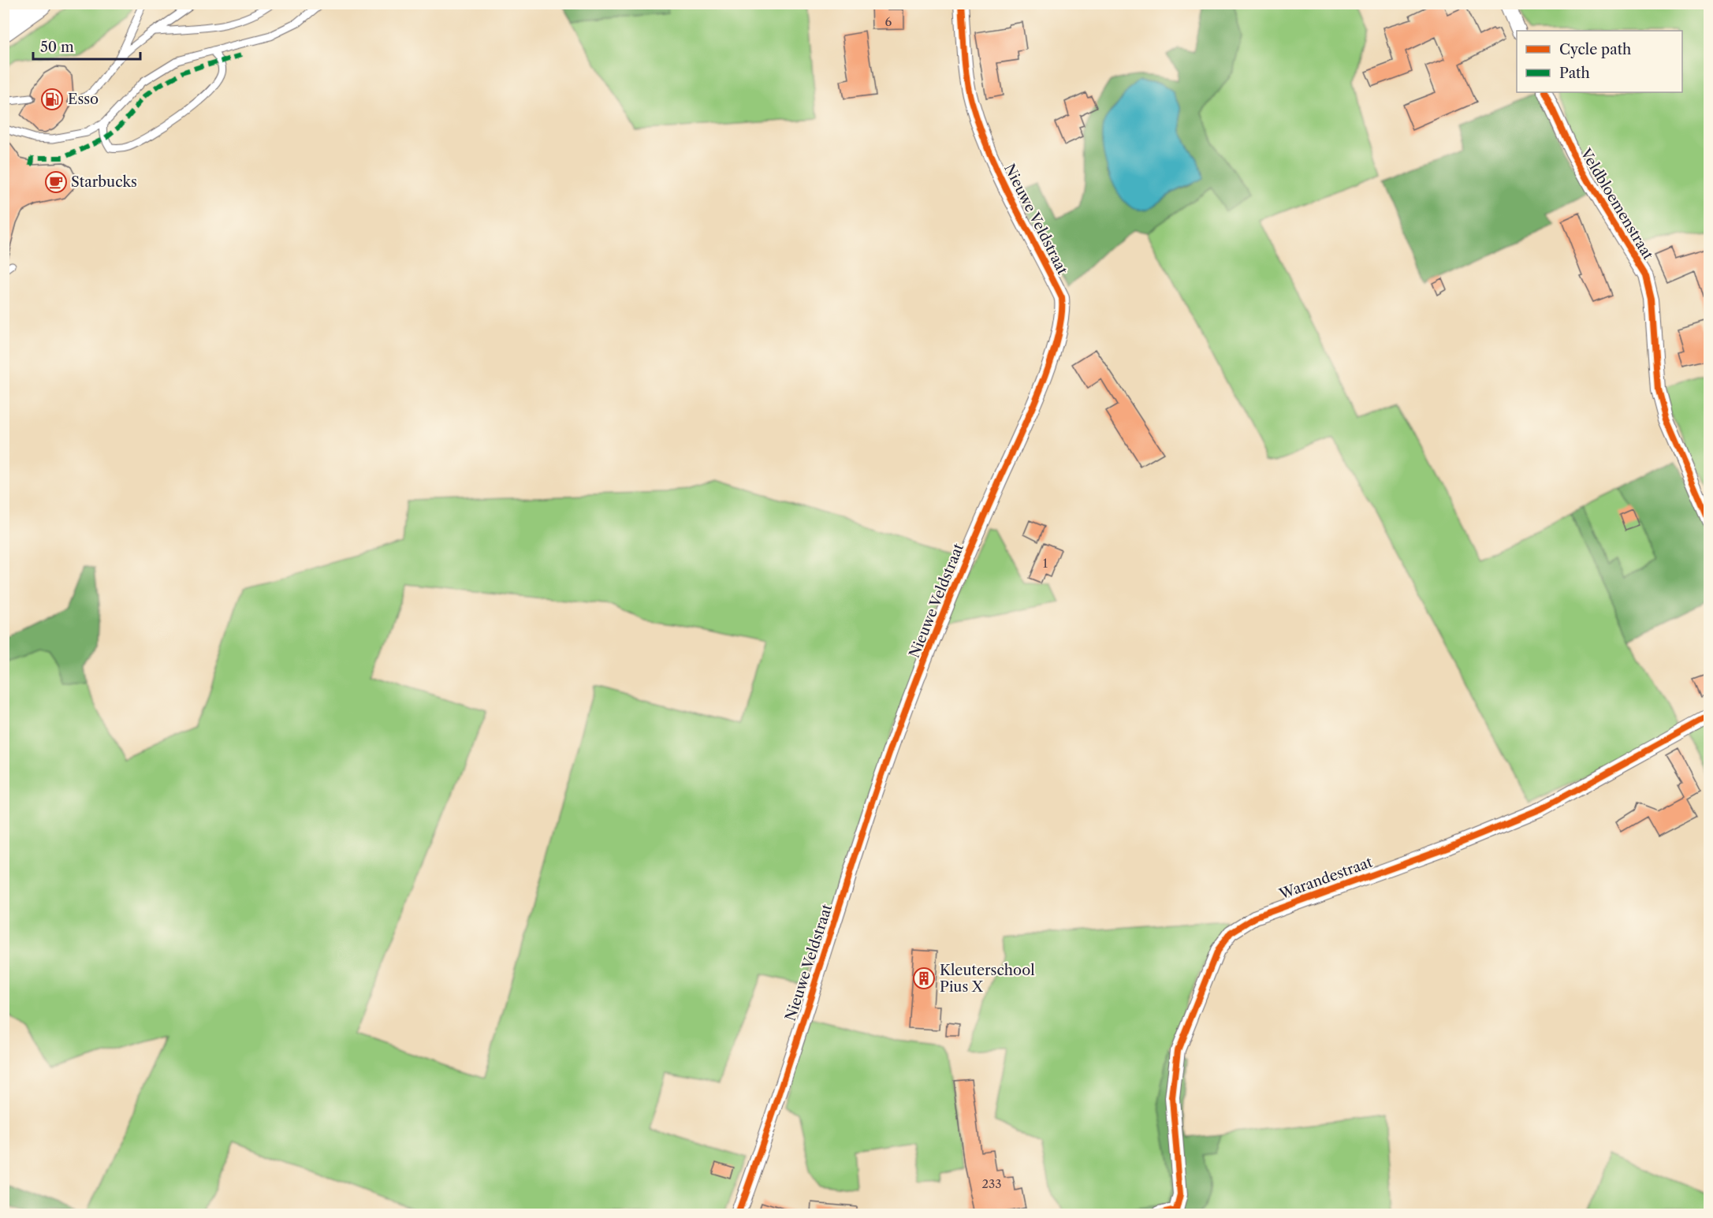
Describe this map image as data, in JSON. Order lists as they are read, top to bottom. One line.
{"streets":{"street":["Veldbloemenstraat","Nieuwe Veldstraat","Warandestraat"]},"places":{"fuel station":["Esso"],"cafe":["Starbucks"],"building":["Kleuterschool Pius X"]},"house_numbers":["6","1","233"],"legend":["Cycle path","Path"],"scale_bar":"50 m"}
